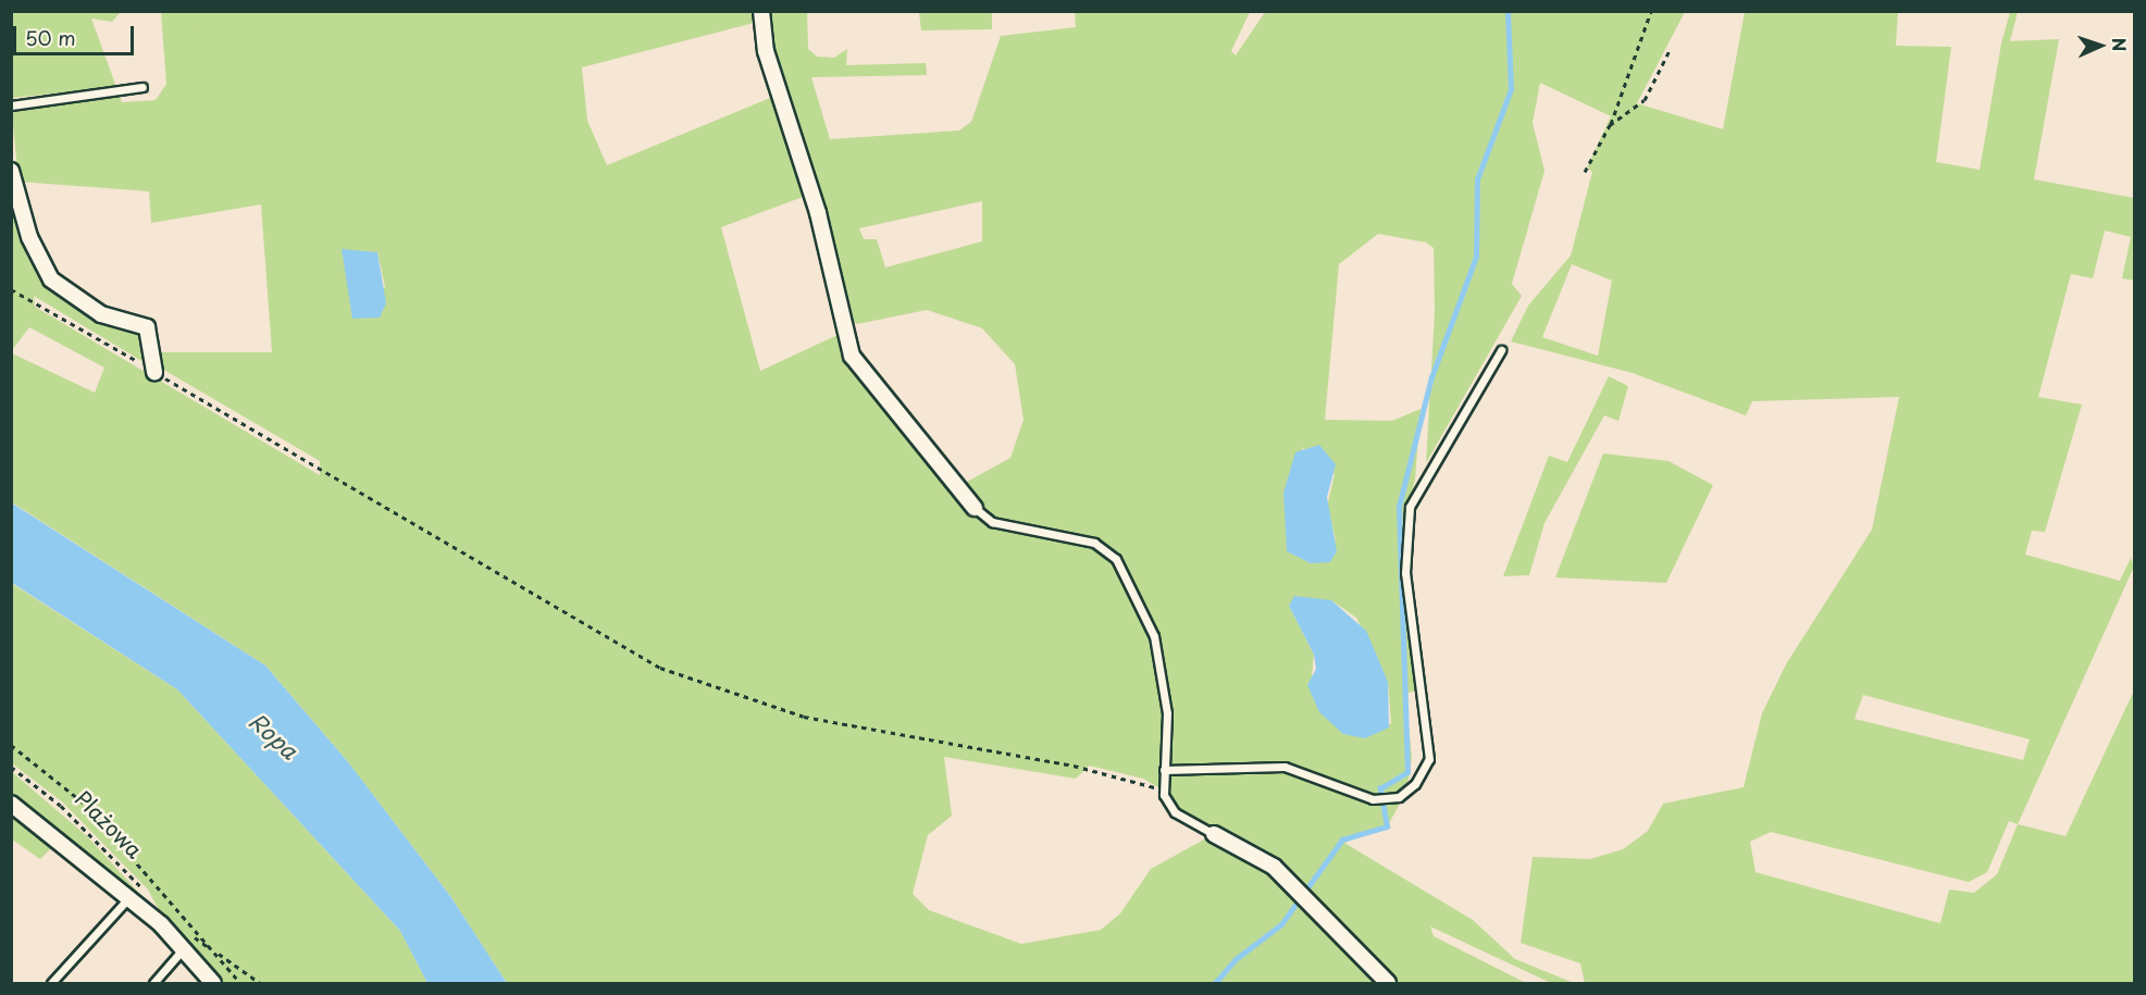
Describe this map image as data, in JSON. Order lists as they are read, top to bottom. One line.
{"streets":{"street":["Plażowa"]},"water":["Ropa"],"scale_bar":"50 m","north":"right"}
